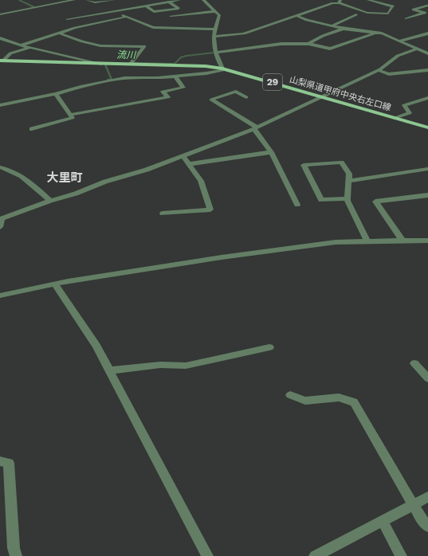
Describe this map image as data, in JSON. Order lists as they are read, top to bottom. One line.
{"streets":{"main road":["29","山梨県道甲府中央右左口線"]},"districts":["大里町"],"water":["流川"]}
